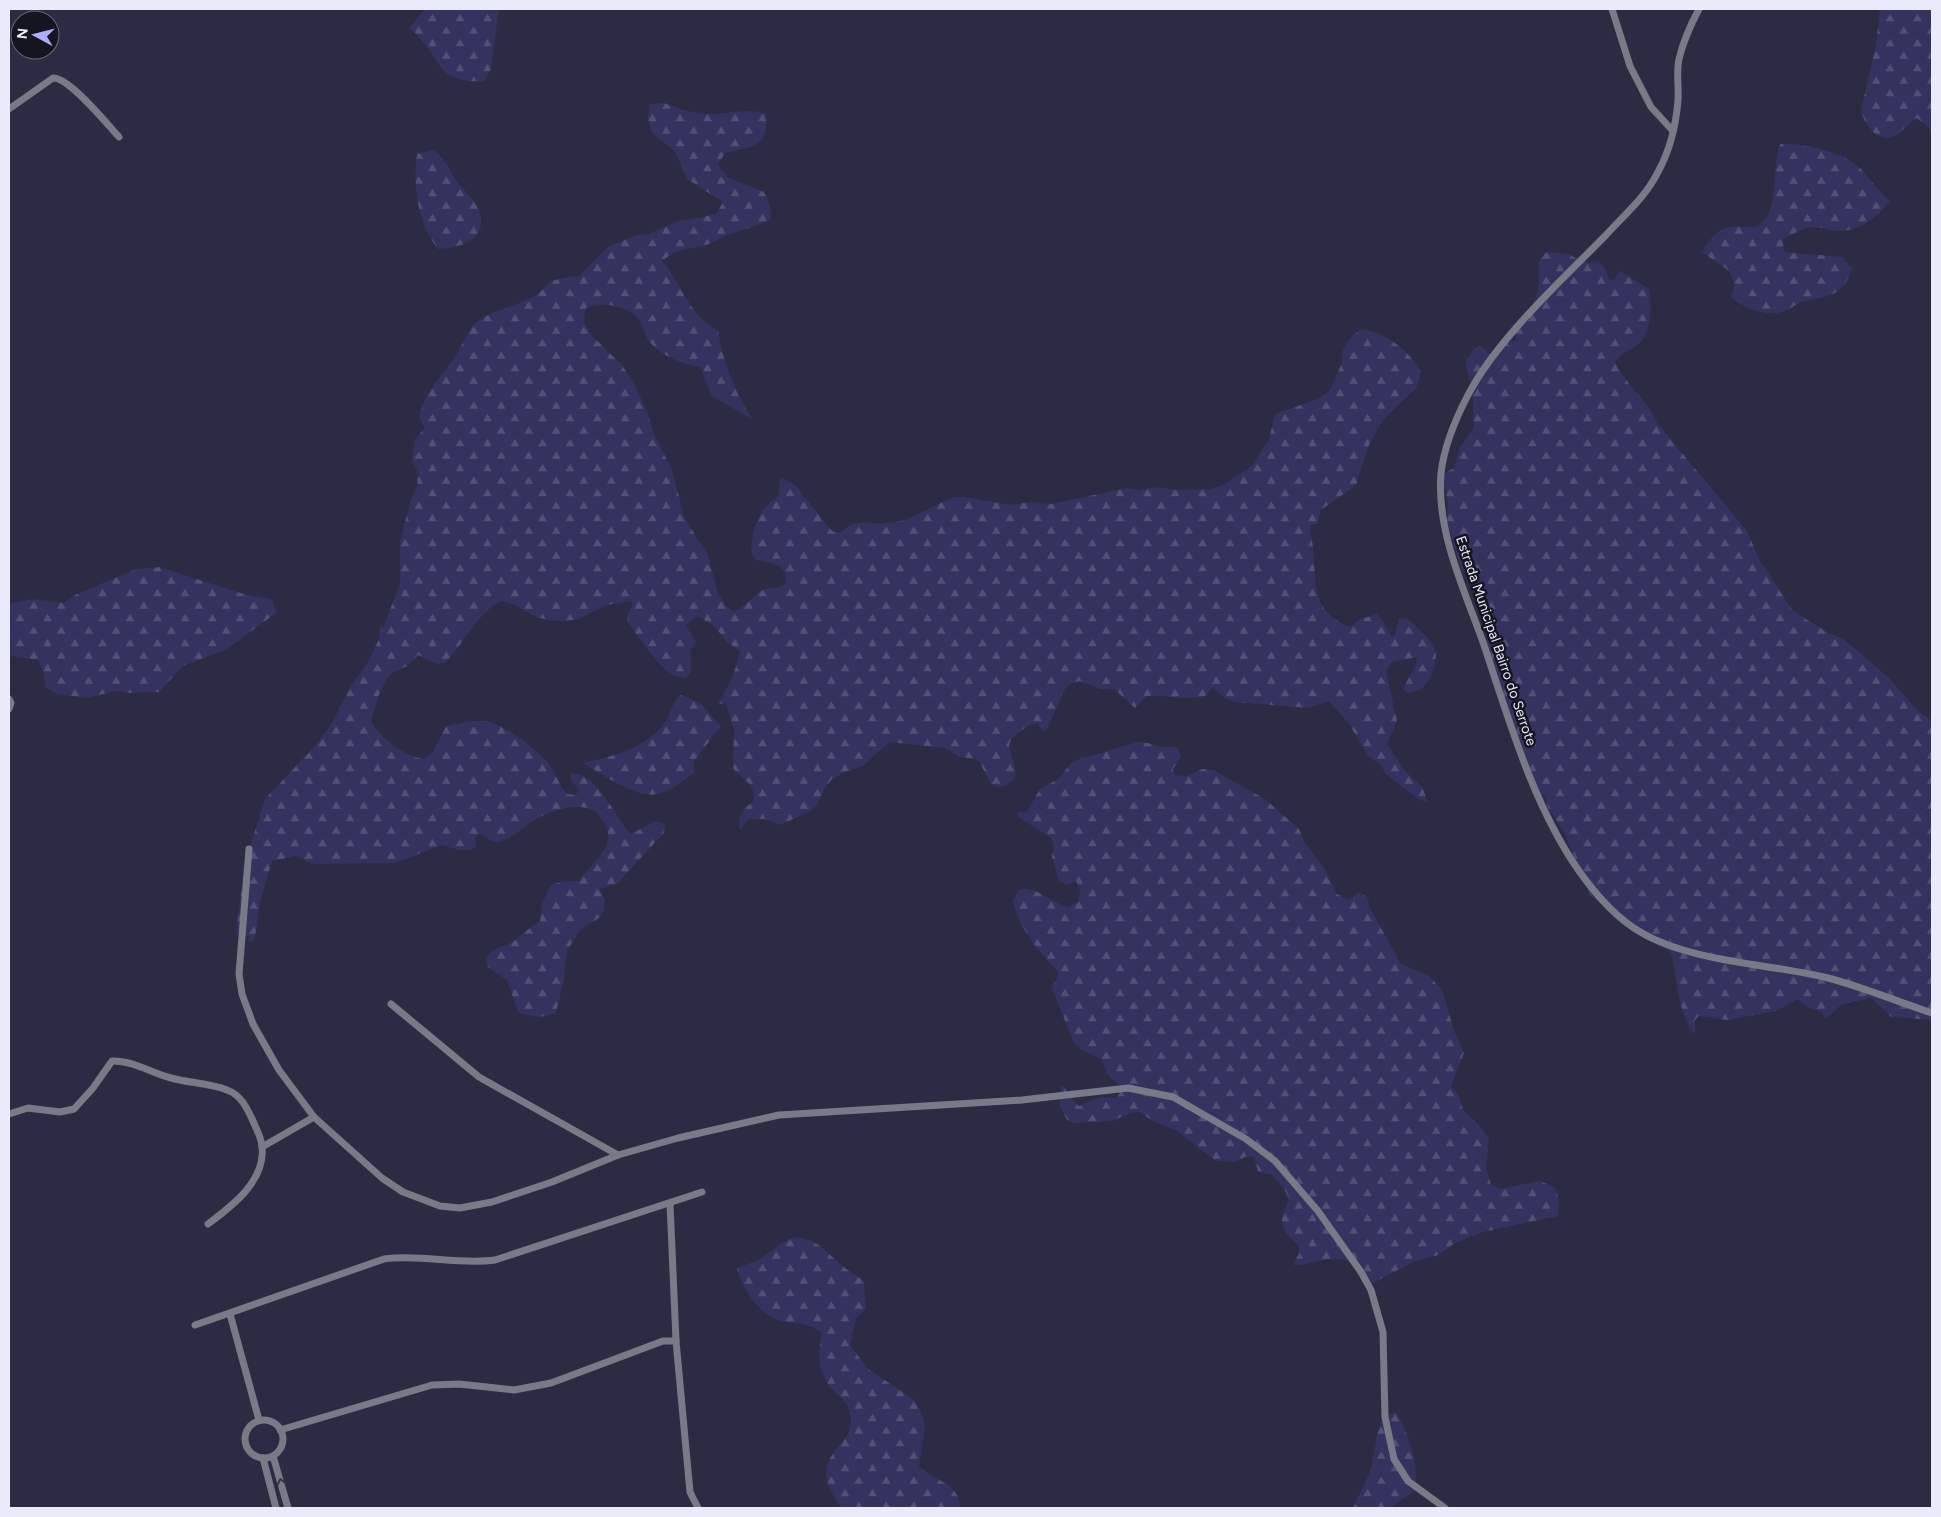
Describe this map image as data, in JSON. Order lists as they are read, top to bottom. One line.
{"streets":{"street":["Estrada Municipal Bairro do Serrote"]},"north":"left"}
